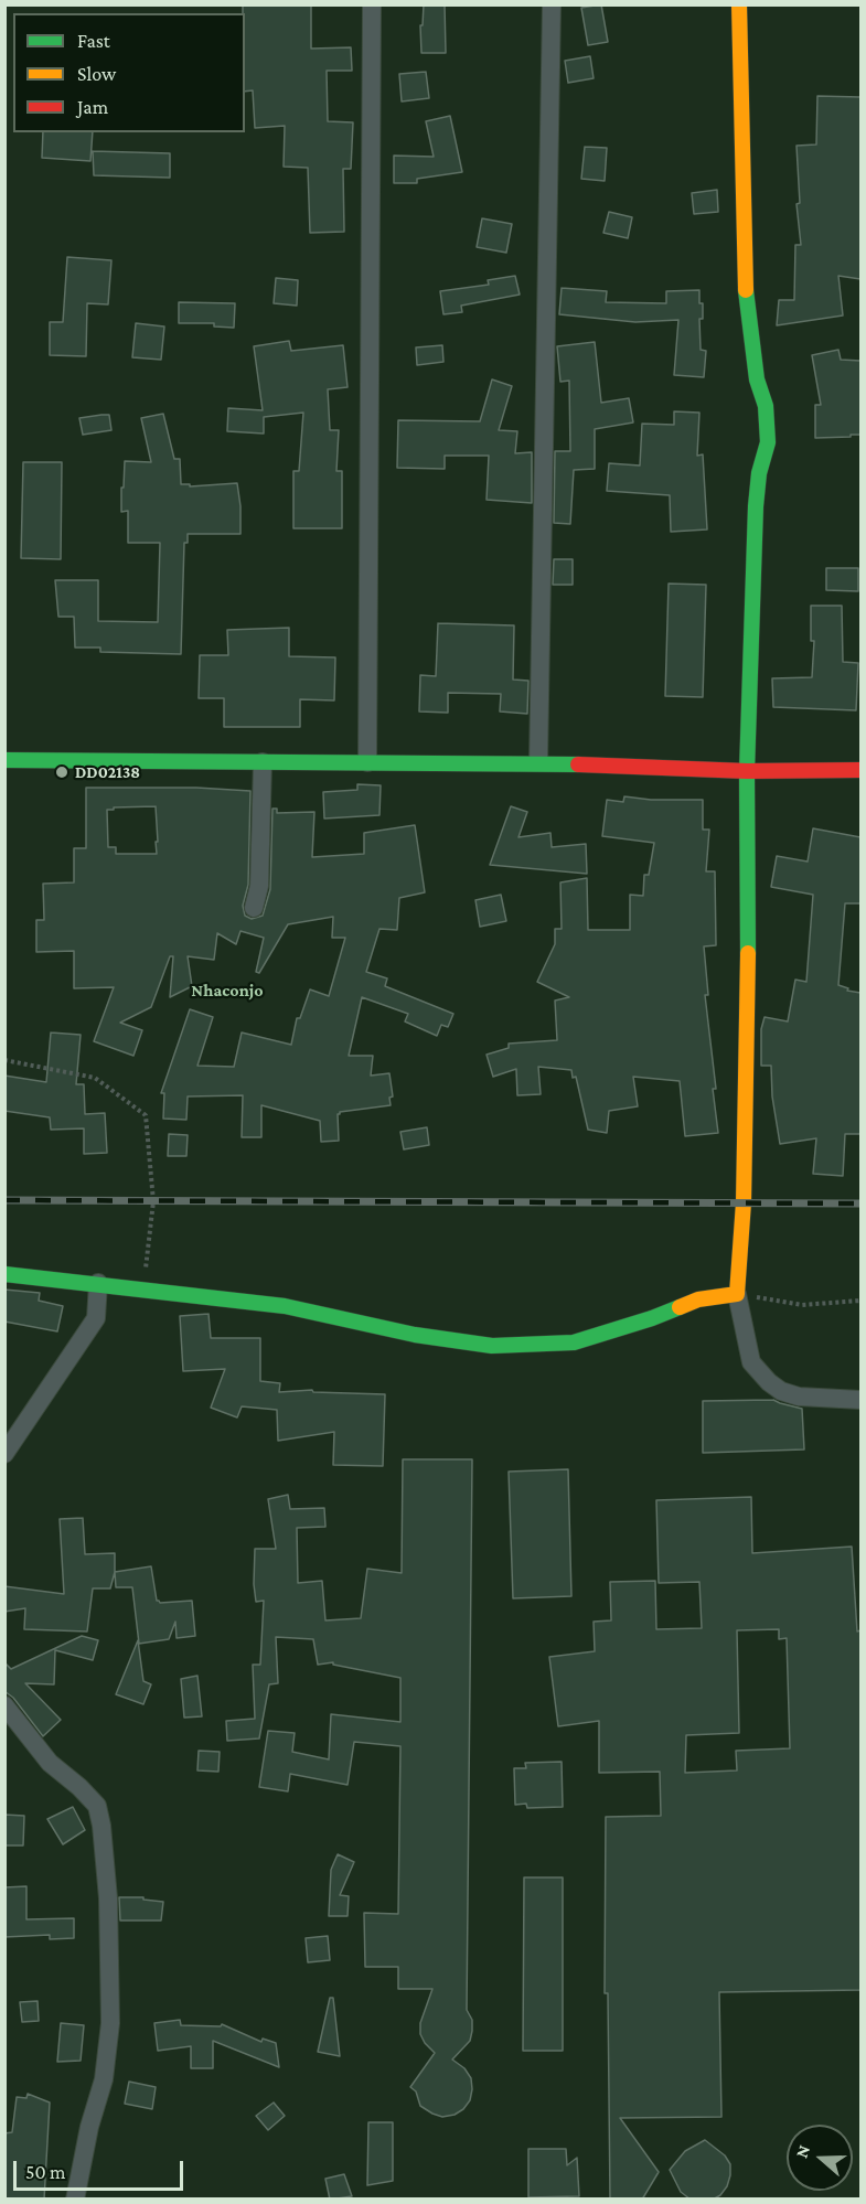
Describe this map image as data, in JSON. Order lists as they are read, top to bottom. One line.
{"districts":["Nhaconjo"],"places":["DD02138"],"legend":["Fast","Slow","Jam"],"scale_bar":"50 m","north":"left"}
